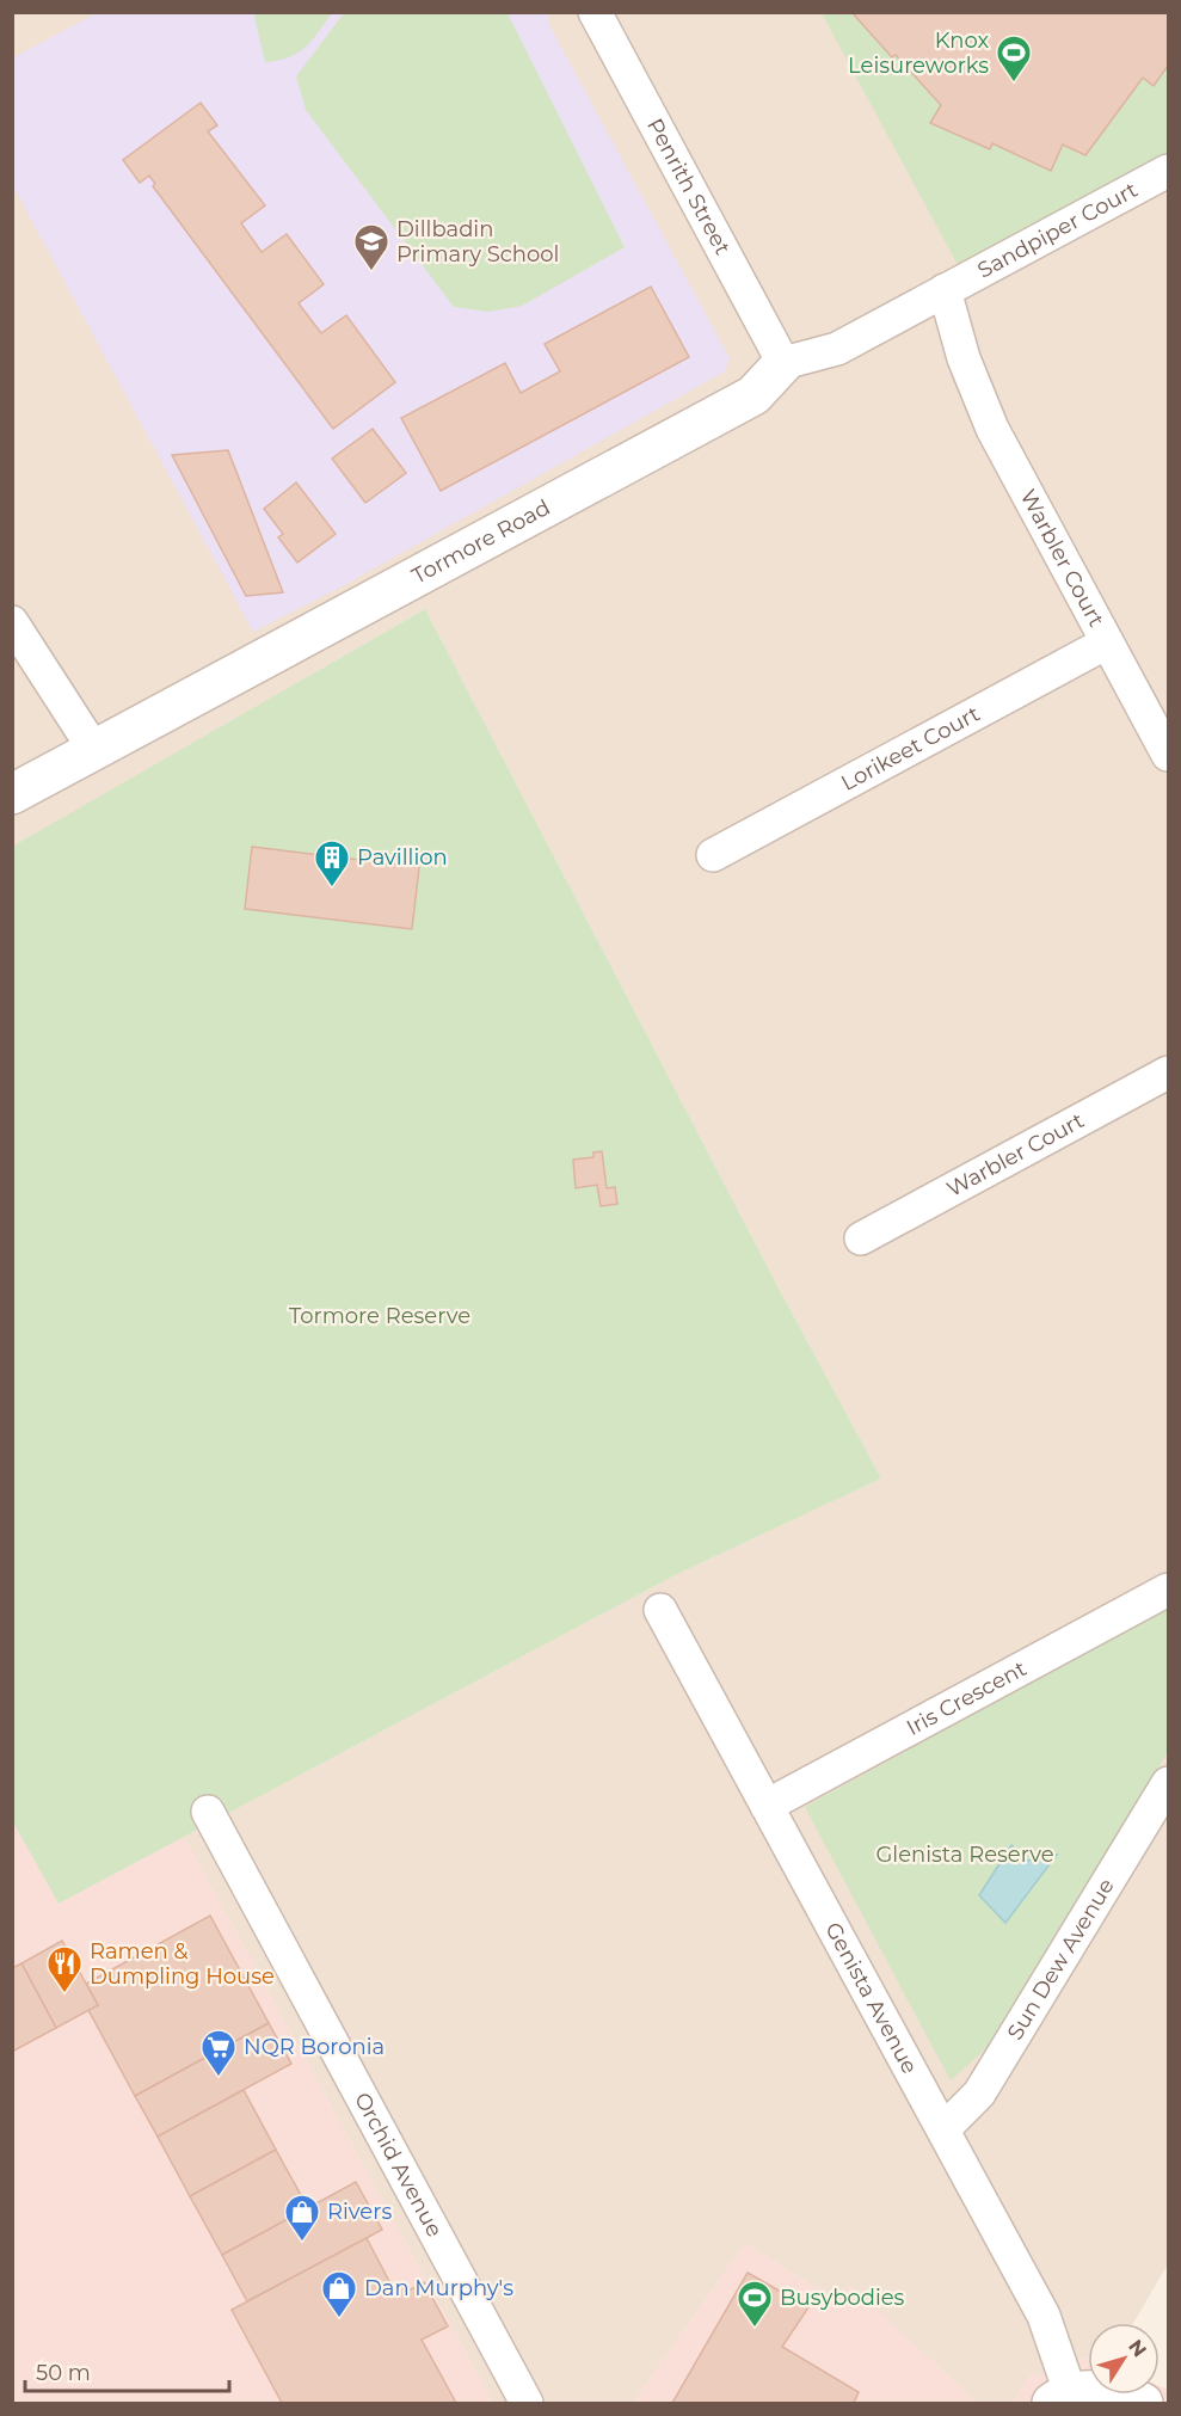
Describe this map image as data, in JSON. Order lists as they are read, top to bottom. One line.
{"streets":{"street":["Penrith Street","Sandpiper Court","Tormore Road","Warbler Court","Lorikeet Court","Iris Crescent","Sun Dew Avenue","Genista Avenue","Orchid Avenue"]},"crossings":[["Penrith Street","Tormore Road"],["Sandpiper Court","Warbler Court"],["Warbler Court","Lorikeet Court"],["Iris Crescent","Genista Avenue"],["Sun Dew Avenue","Genista Avenue"]],"parks":["Tormore Reserve","Glenista Reserve"],"places":{"sports":["Knox Leisureworks","Busybodies"],"school or university":["Dillbadin Primary School"],"building":["Pavillion"],"restaurant":["Ramen & Dumpling House"],"supermarket":["NQR Boronia"],"shop":["Rivers","Dan Murphy's"]},"scale_bar":"50 m","north":"top right"}
